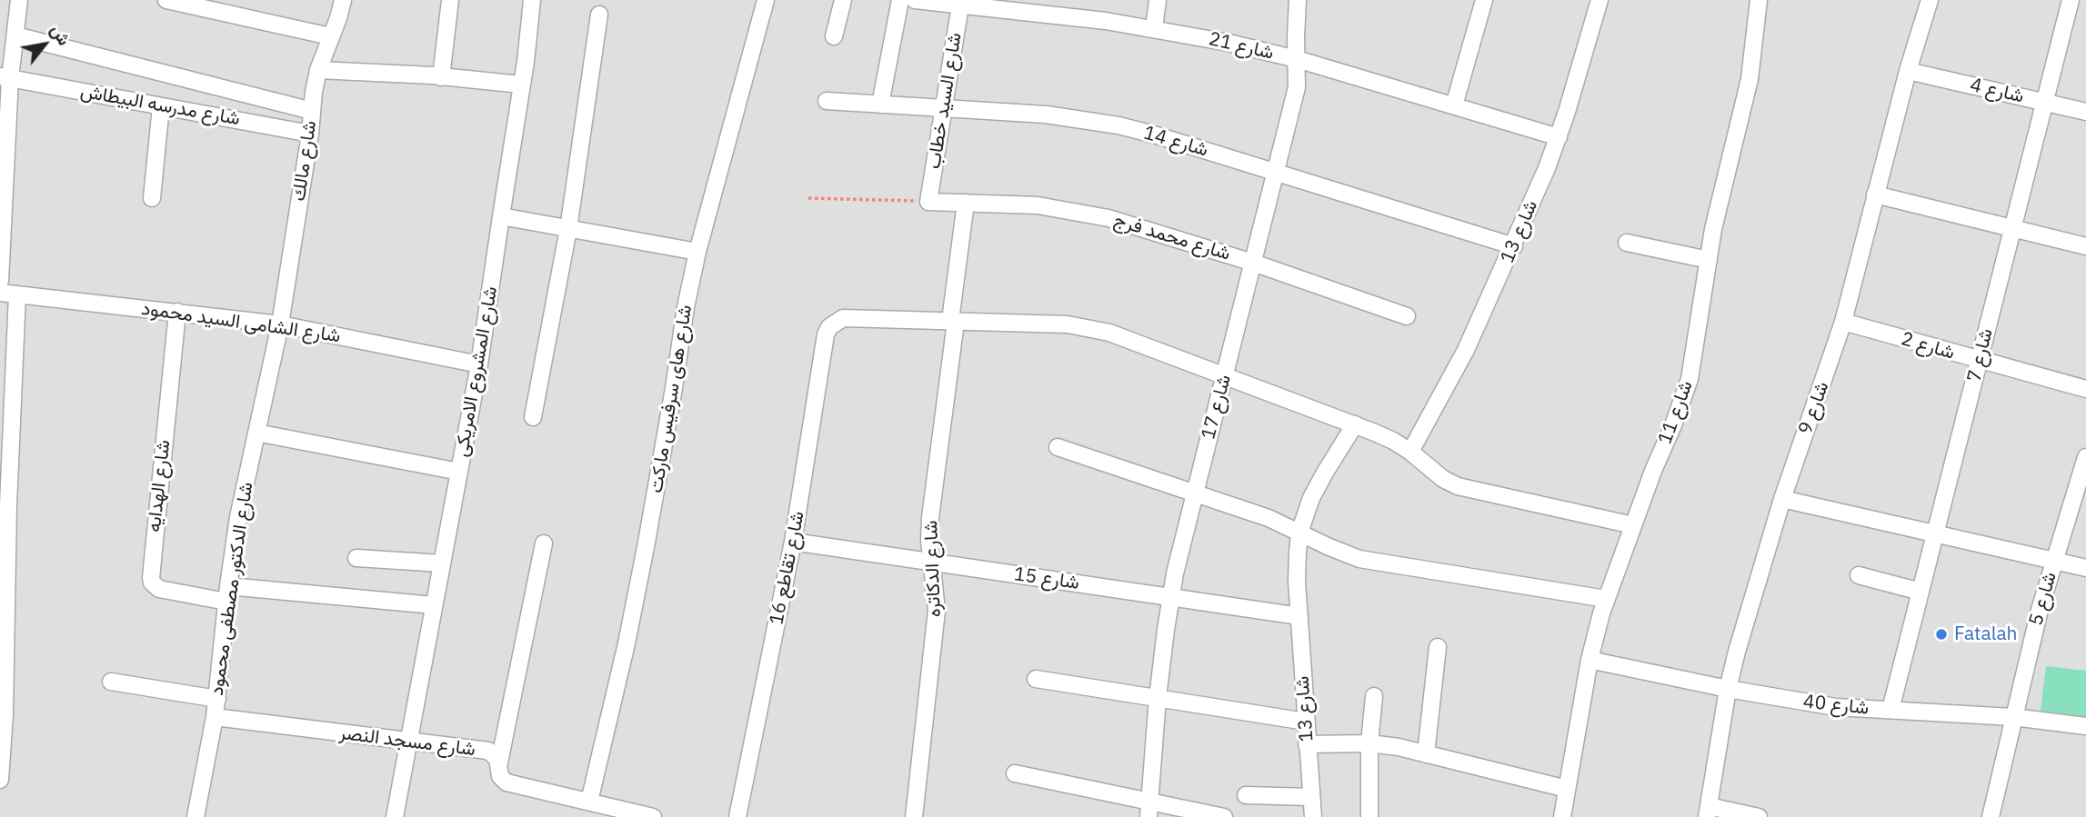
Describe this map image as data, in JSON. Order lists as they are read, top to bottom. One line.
{"streets":{"street":["شارع 21","شارع 4","شارع السيد خطاب","شارع مدرسه البيطاش","شارع 14","شارع مالك","شارع 13","شارع محمد فرج","شارع الشامى السيد محمود","شارع 2","شارع 7","شارع المشروع الامريكى","شارع هاى سرفيس ماركت","شارع 17","شارع 9","شارع 11","شارع الهدايه","شارع تقاطع 16","شارع الدكاتره","شارع 15","شارع الدكتور مصطفى محمود","شارع 5","شارع 40","شارع مسجد النصر"]},"crossings":[["شارع 21","شارع السيد خطاب"],["شارع 21","شارع 13"],["شارع 21","شارع 17"],["شارع 4","شارع 7"],["شارع 4","شارع 9"],["شارع السيد خطاب","شارع 14"],["شارع السيد خطاب","شارع محمد فرج"],["شارع مدرسه البيطاش","شارع مالك"],["شارع 14","شارع 13"],["شارع 14","شارع 17"],["شارع مالك","شارع الشامى السيد محمود"],["شارع مالك","شارع الدكتور مصطفى محمود"],["شارع 13","شارع 15"],["شارع محمد فرج","شارع 17"],["شارع محمد فرج","شارع الدكاتره"],["شارع الشامى السيد محمود","شارع المشروع الامريكى"],["شارع الشامى السيد محمود","شارع الهدايه"],["شارع الشامى السيد محمود","شارع الدكتور مصطفى محمود"],["شارع 2","شارع 7"],["شارع 2","شارع 9"],["شارع 7","شارع 40"],["شارع المشروع الامريكى","شارع الهدايه"],["شارع المشروع الامريكى","شارع مسجد النصر"],["شارع هاى سرفيس ماركت","شارع مسجد النصر"],["شارع 17","شارع 15"],["شارع 9","شارع 40"],["شارع 11","شارع 40"],["شارع الهدايه","شارع الدكتور مصطفى محمود"],["شارع تقاطع 16","شارع الدكاتره"],["شارع تقاطع 16","شارع 15"],["شارع الدكاتره","شارع 15"],["شارع الدكتور مصطفى محمود","شارع مسجد النصر"],["شارع 5","شارع 40"]],"places":["Fatalah"],"north":"top right"}
